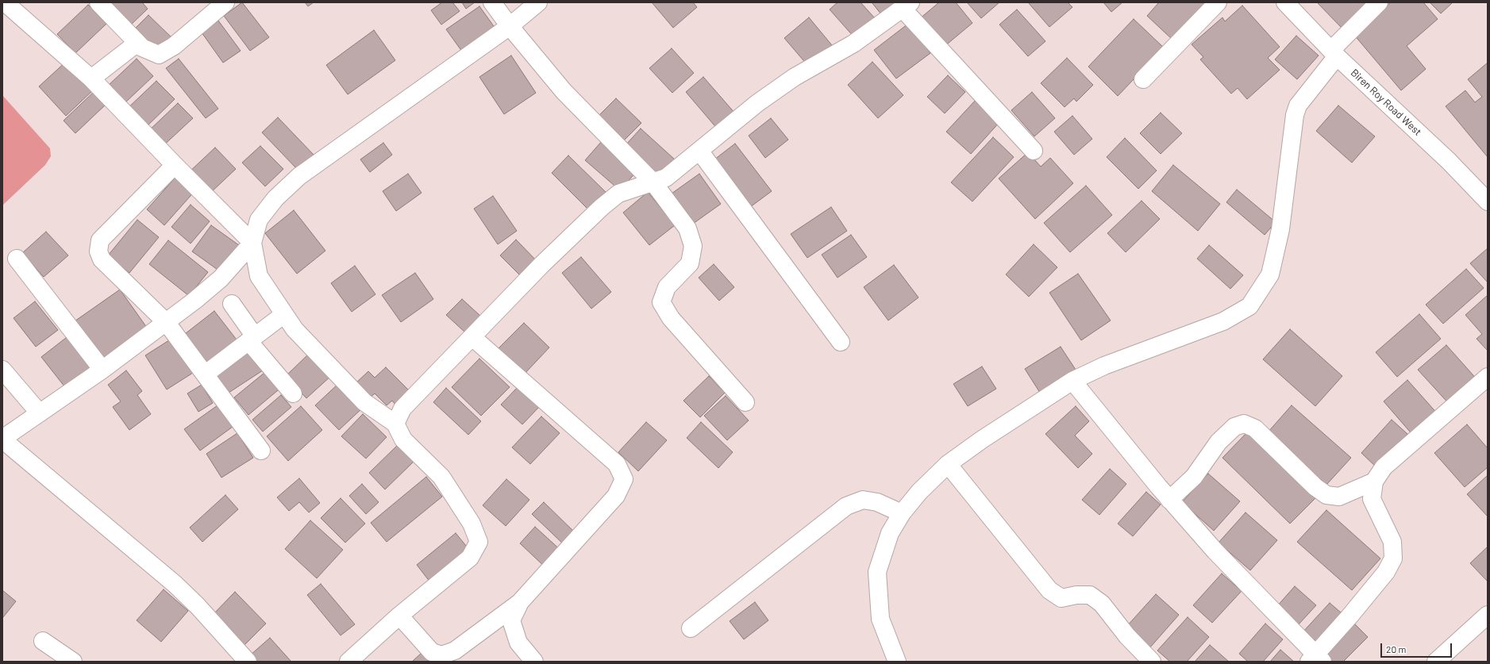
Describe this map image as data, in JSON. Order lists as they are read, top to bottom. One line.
{"streets":{"street":["Biren Roy Road West"]},"scale_bar":"20 m"}
